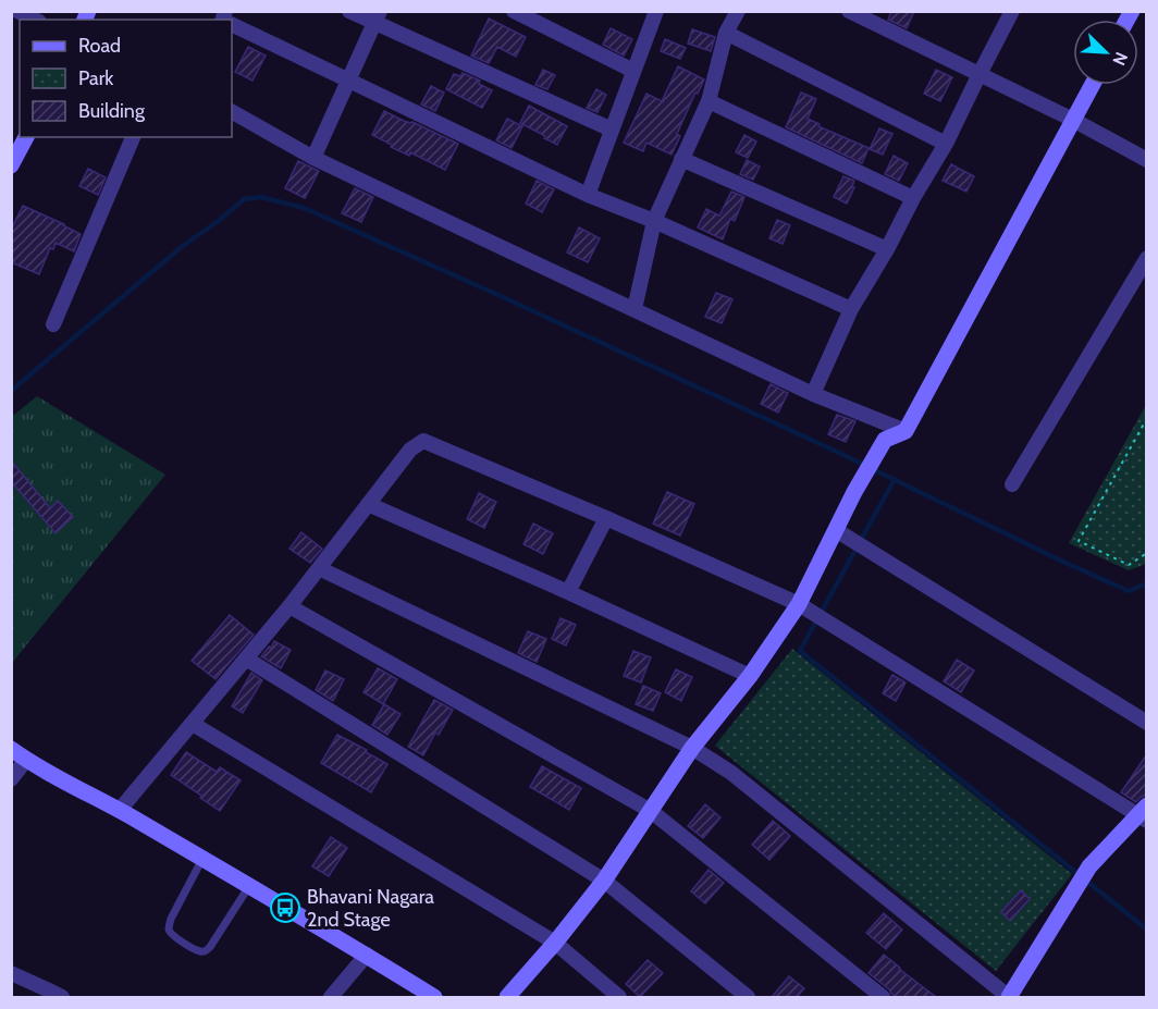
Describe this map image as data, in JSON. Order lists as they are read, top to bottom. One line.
{"places":{"bus stop":["Bhavani Nagara 2nd Stage"]},"legend":["Road","Park","Building"],"north":"bottom right"}
